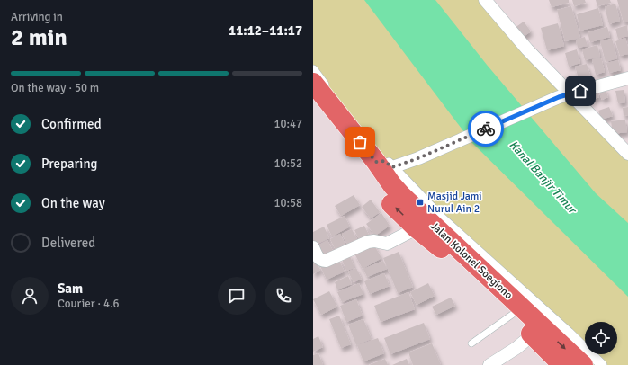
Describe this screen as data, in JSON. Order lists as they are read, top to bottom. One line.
{"streets":{"main road":["Jalan Kolonel Soegiono"]},"water":["Kanal Banjir Timur"],"places":{"transit":["Masjid Jami Nurul Ain 2"]},"page":{"heading":["2 min","Arriving in","11:12–11:17"],"panel":["Sam","Courier · 4.6"],"bar":"On the way · 50 m","list":[["Confirmed","10:47"],["Preparing","10:52"],["On the way","10:58"],"Delivered"]}}
